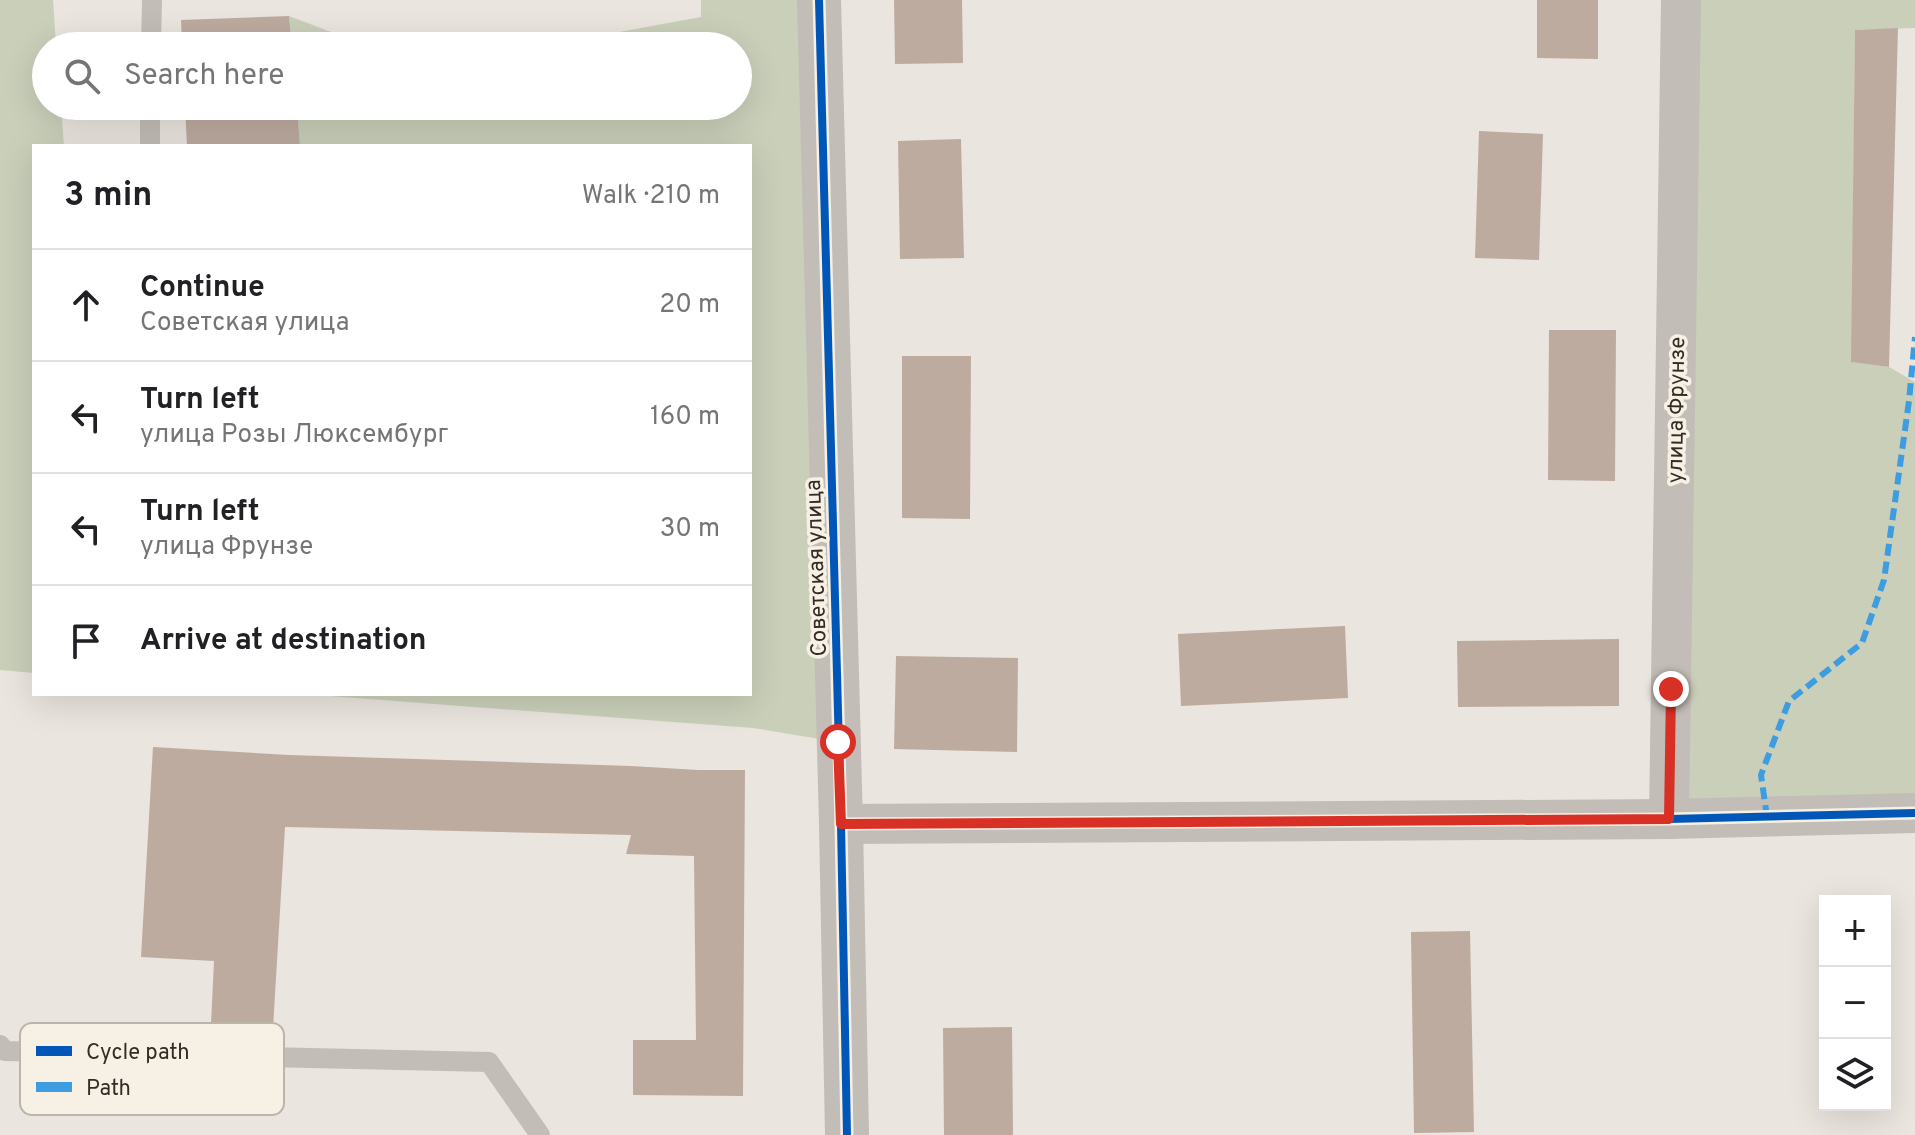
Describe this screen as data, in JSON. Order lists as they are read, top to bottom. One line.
{"streets":{"street":["улица Фрунзе","Советская улица"]},"legend":["Cycle path","Path"],"page":{"search":"Search here","heading":["3 min","Walk · 210 m"],"list":[["Continue","Советская улица","20 m"],["Turn left","улица Розы Люксембург","160 m"],["Turn left","улица Фрунзе","30 m"],"Arrive at destination"],"map_buttons":["+","−"]}}
